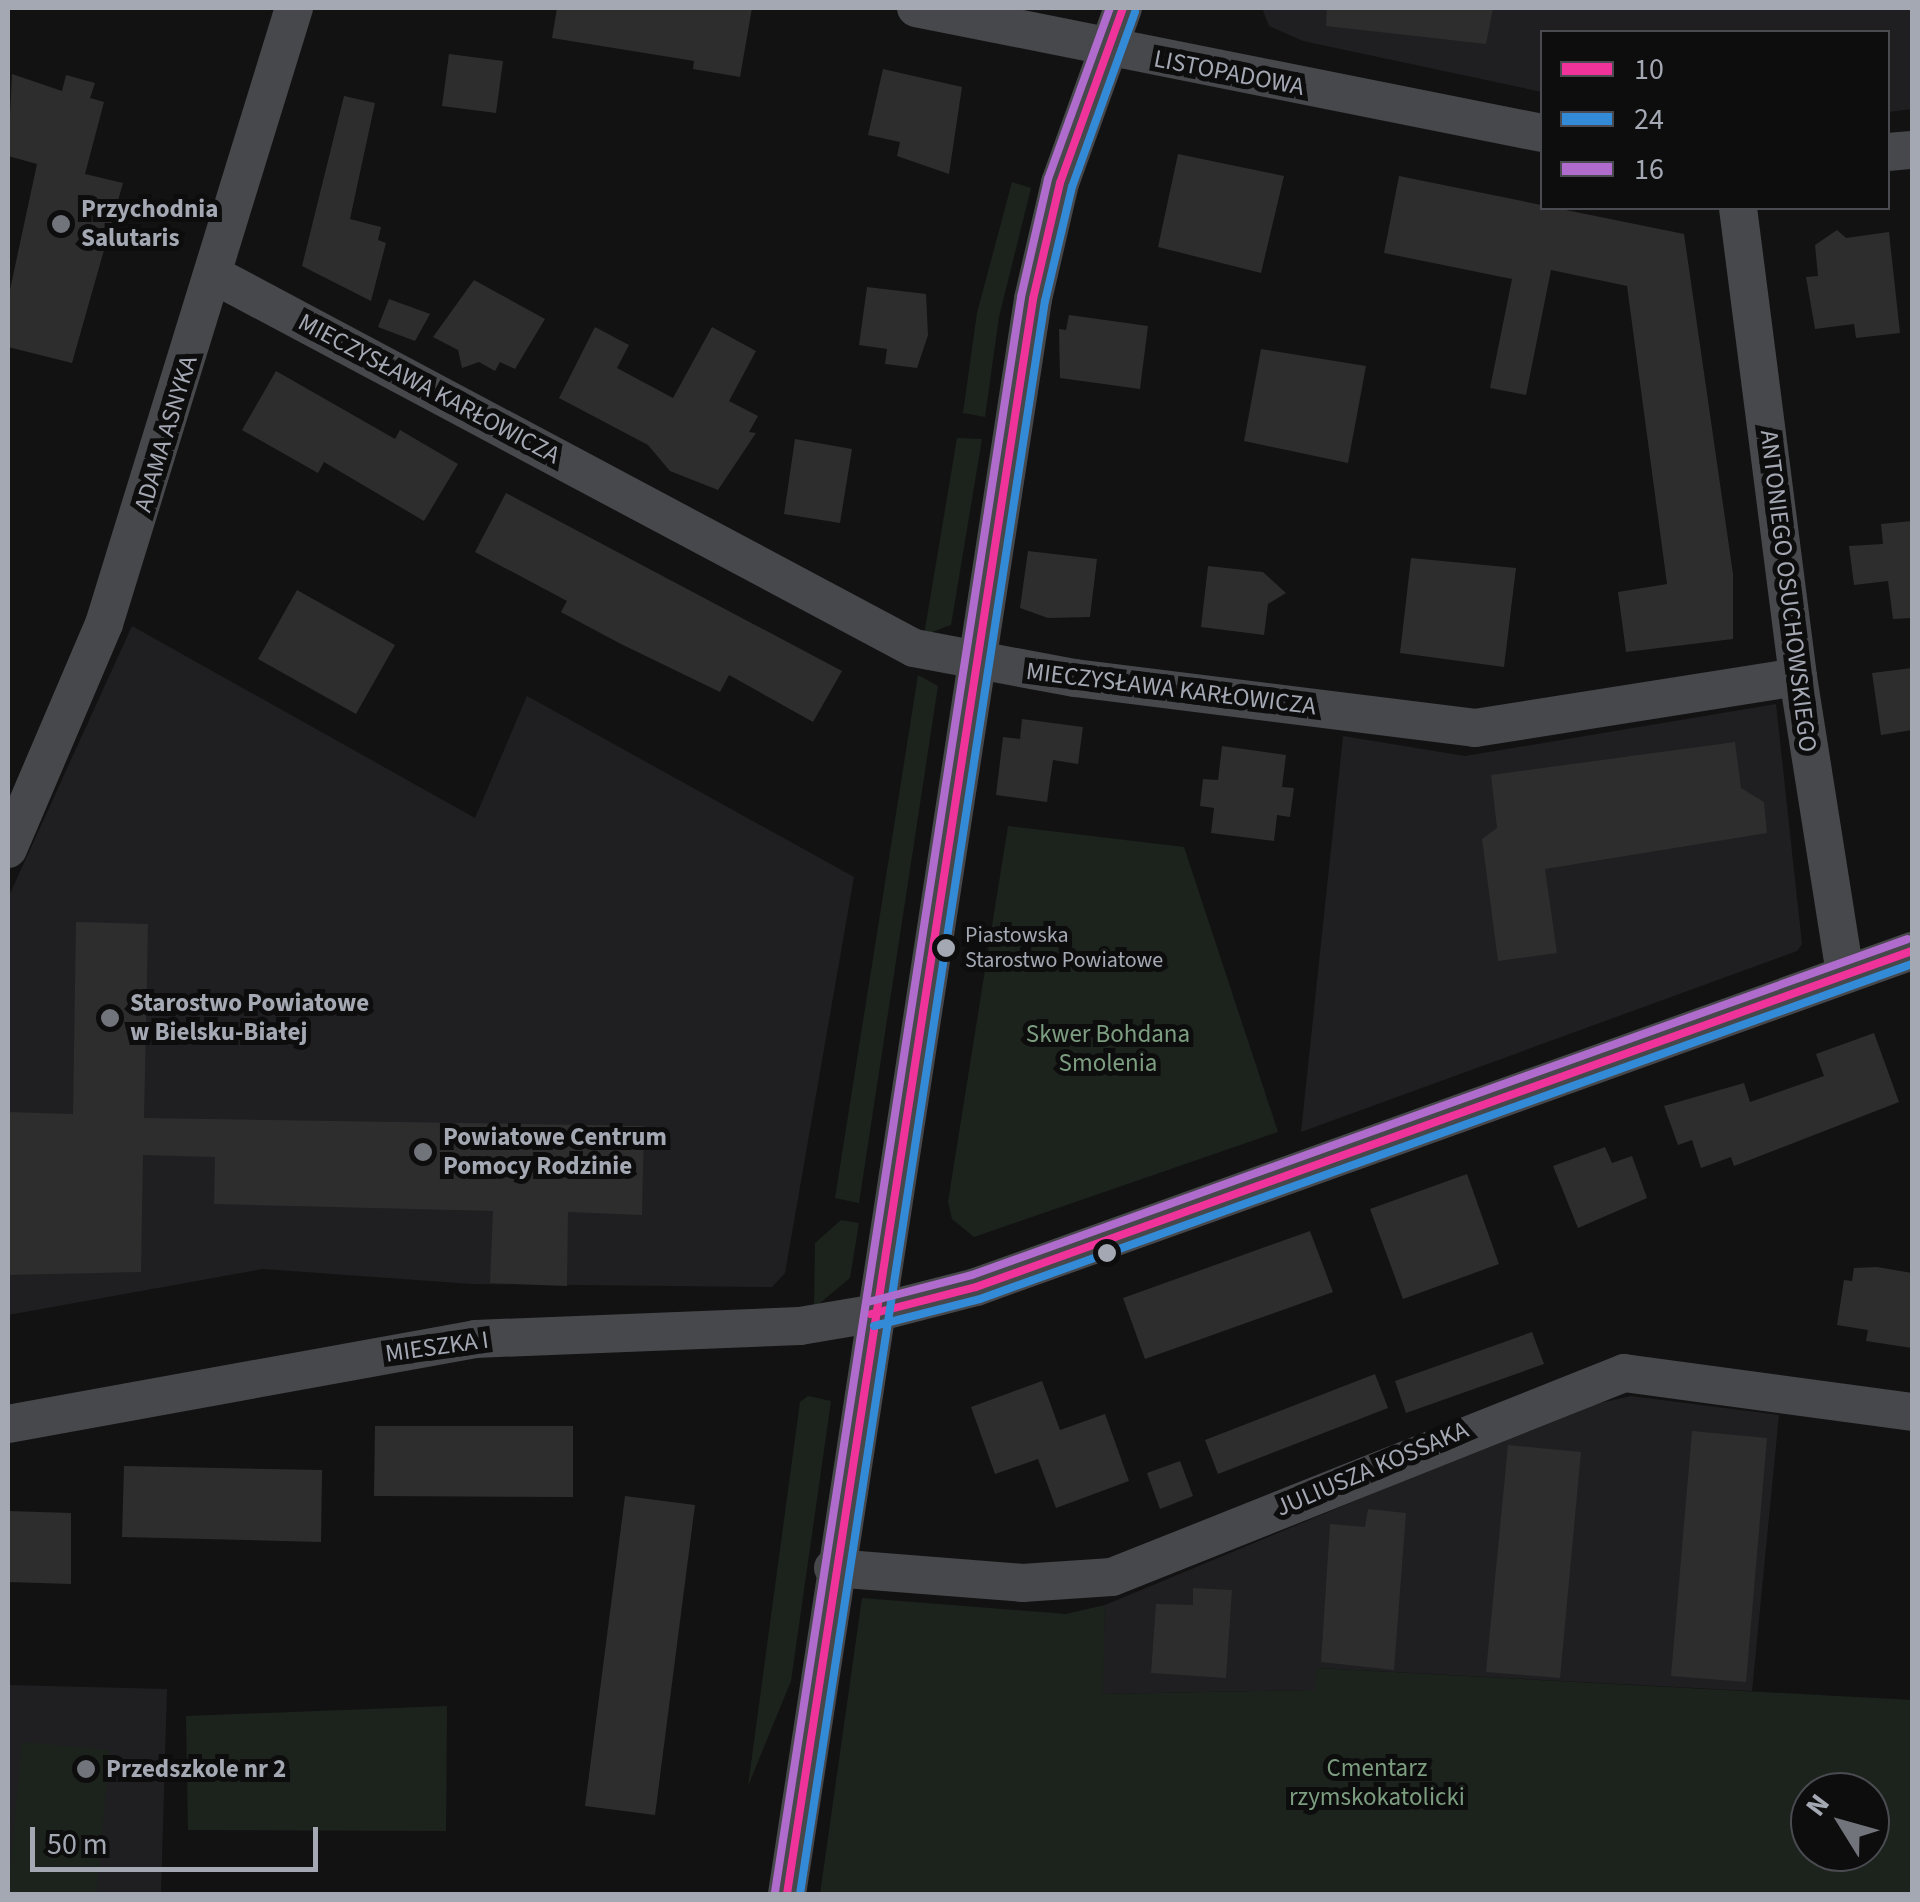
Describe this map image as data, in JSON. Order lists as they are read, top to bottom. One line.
{"streets":{"street":["LISTOPADOWA","MIECZYSŁAWA KARŁOWICZA","ADAMA ASNYKA","ANTONIEGO OSUCHOWSKIEGO","MIESZKA I","JULIUSZA KOSSAKA"]},"crossings":[["MIECZYSŁAWA KARŁOWICZA","ADAMA ASNYKA"],["MIECZYSŁAWA KARŁOWICZA","ANTONIEGO OSUCHOWSKIEGO"],["ANTONIEGO OSUCHOWSKIEGO","MIESZKA I"]],"parks":["Skwer Bohdana Smolenia","Cmentarz rzymskokatolicki"],"places":["Przychodnia Salutaris","Piastowska Starostwo Powiatowe","Starostwo Powiatowe w Bielsku-Białej","Powiatowe Centrum Pomocy Rodzinie","Przedszkole nr 2"],"lines":["transit line 10","transit line 16","transit line 24"],"legend":["10","24","16"],"scale_bar":"50 m","north":"top left"}
